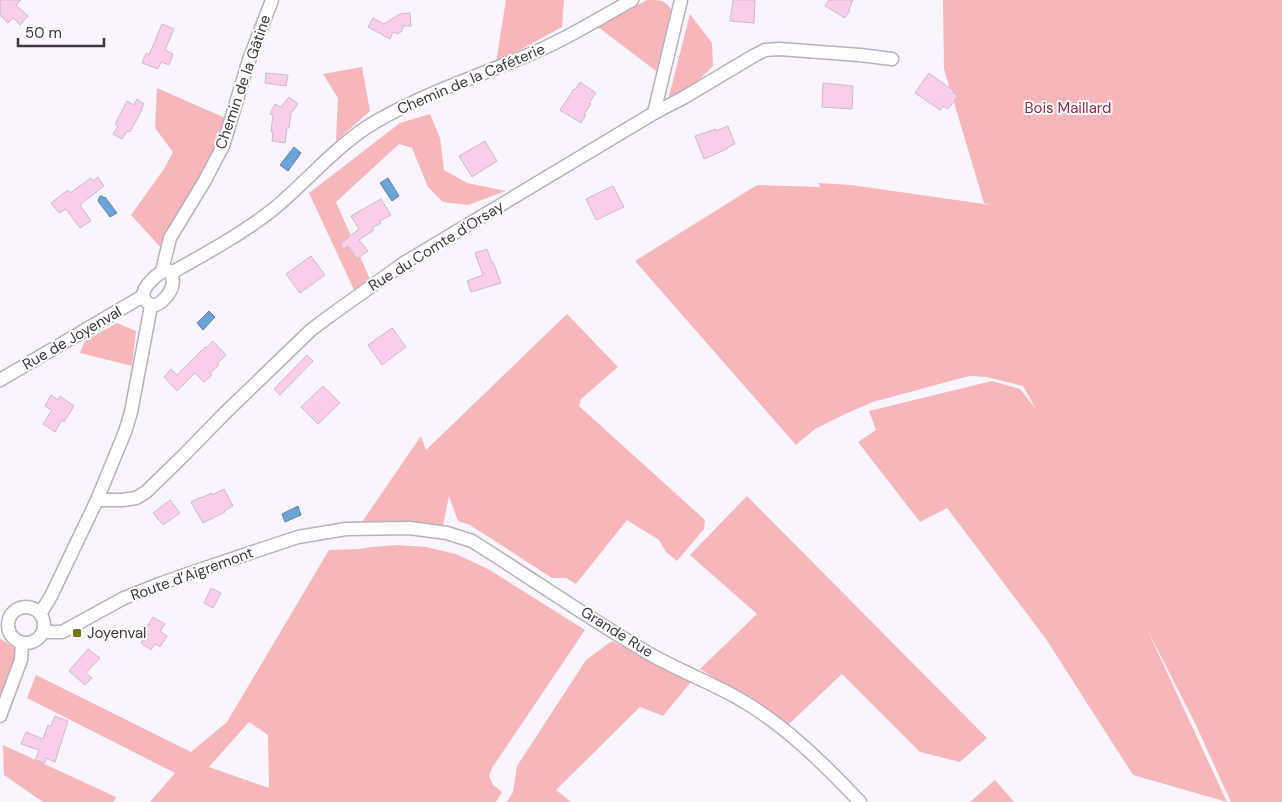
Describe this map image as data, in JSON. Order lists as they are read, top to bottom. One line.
{"streets":{"street":["Chemin de la Caféterie","Chemin de la Gâtine","Rue du Comte d'Orsay","Rue de Joyenval","Route d’Aigremont","Grande Rue"]},"crossings":[["Chemin de la Caféterie","Chemin de la Gâtine"],["Chemin de la Gâtine","Rue de Joyenval"],["Route d’Aigremont","Grande Rue"]],"parks":["Bois Maillard"],"places":{"transit":["Joyenval"]},"scale_bar":"50 m"}
